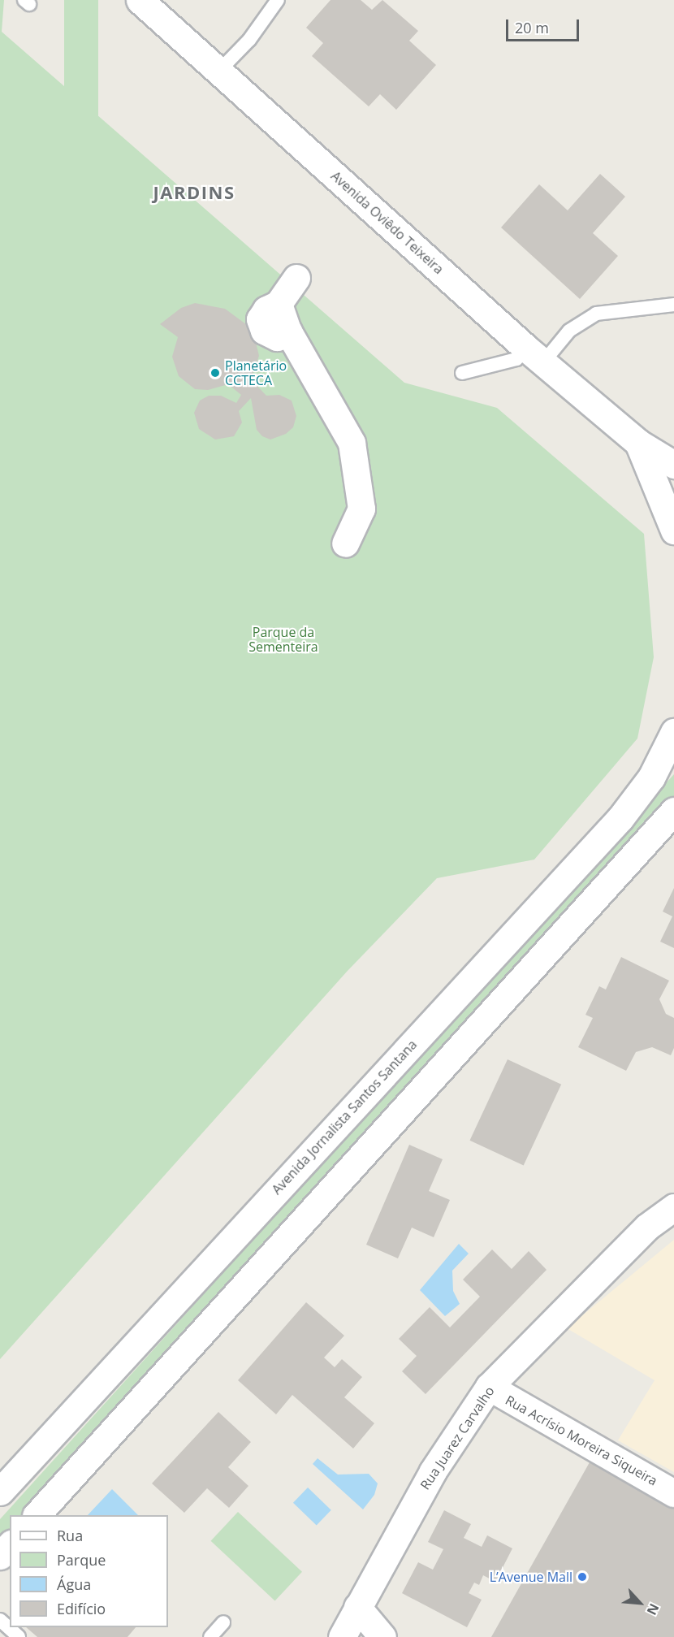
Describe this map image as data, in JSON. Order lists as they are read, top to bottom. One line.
{"streets":{"main road":["Avenida Oviêdo Teixeira","Avenida Jornalista Santos Santana","Rua Juarez Carvalho","Rua Acrísio Moreira Siqueira"]},"crossings":[["Rua Juarez Carvalho","Rua Acrísio Moreira Siqueira"]],"districts":["JARDINS"],"parks":["Parque da Sementeira"],"places":["Planetário CCTECA","L’Avenue Mall"],"legend":["Rua","Parque","Água","Edifício"],"scale_bar":"20 m","north":"bottom right"}
